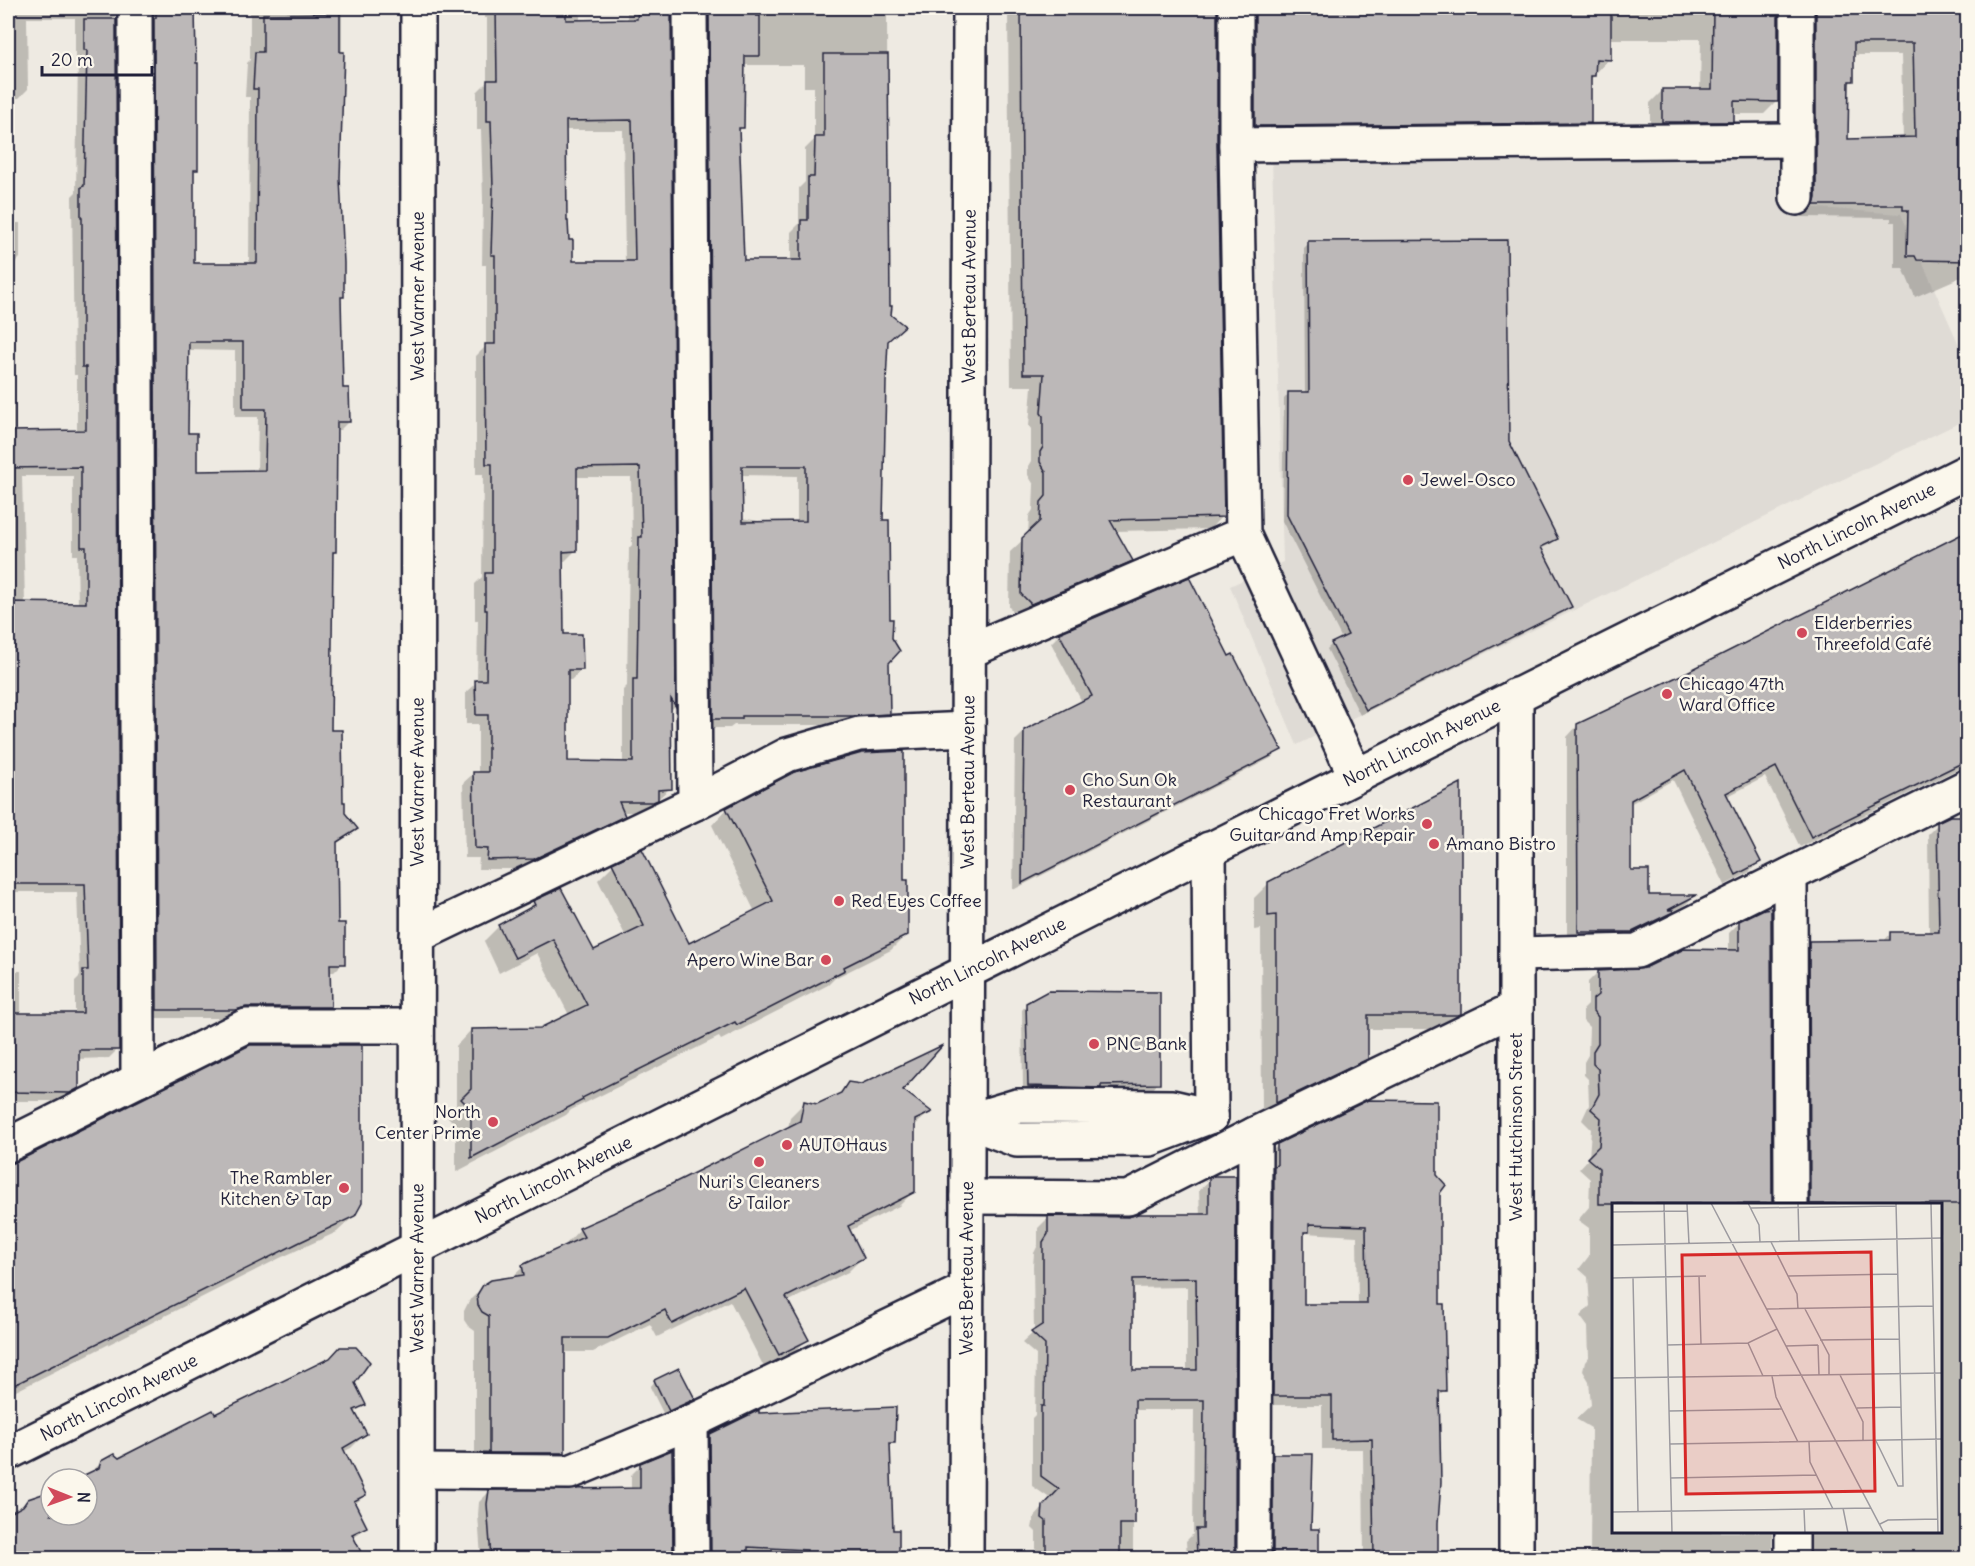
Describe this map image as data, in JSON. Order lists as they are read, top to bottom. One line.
{"streets":{"street":["West Warner Avenue","West Berteau Avenue","North Lincoln Avenue","West Hutchinson Street"]},"crossings":[["West Warner Avenue","North Lincoln Avenue"],["West Berteau Avenue","North Lincoln Avenue"],["North Lincoln Avenue","West Hutchinson Street"]],"places":["Jewel-Osco","Elderberries Threefold Café","Chicago 47th Ward Office","Cho Sun Ok Restaurant","Chicago Fret Works Guitar and Amp Repair","Amano Bistro","Red Eyes Coffee","Apero Wine Bar","PNC Bank","North Center Prime","AUTOHaus","Nuri's Cleaners & Tailor","The Rambler Kitchen & Tap"],"scale_bar":"20 m","north":"right"}
